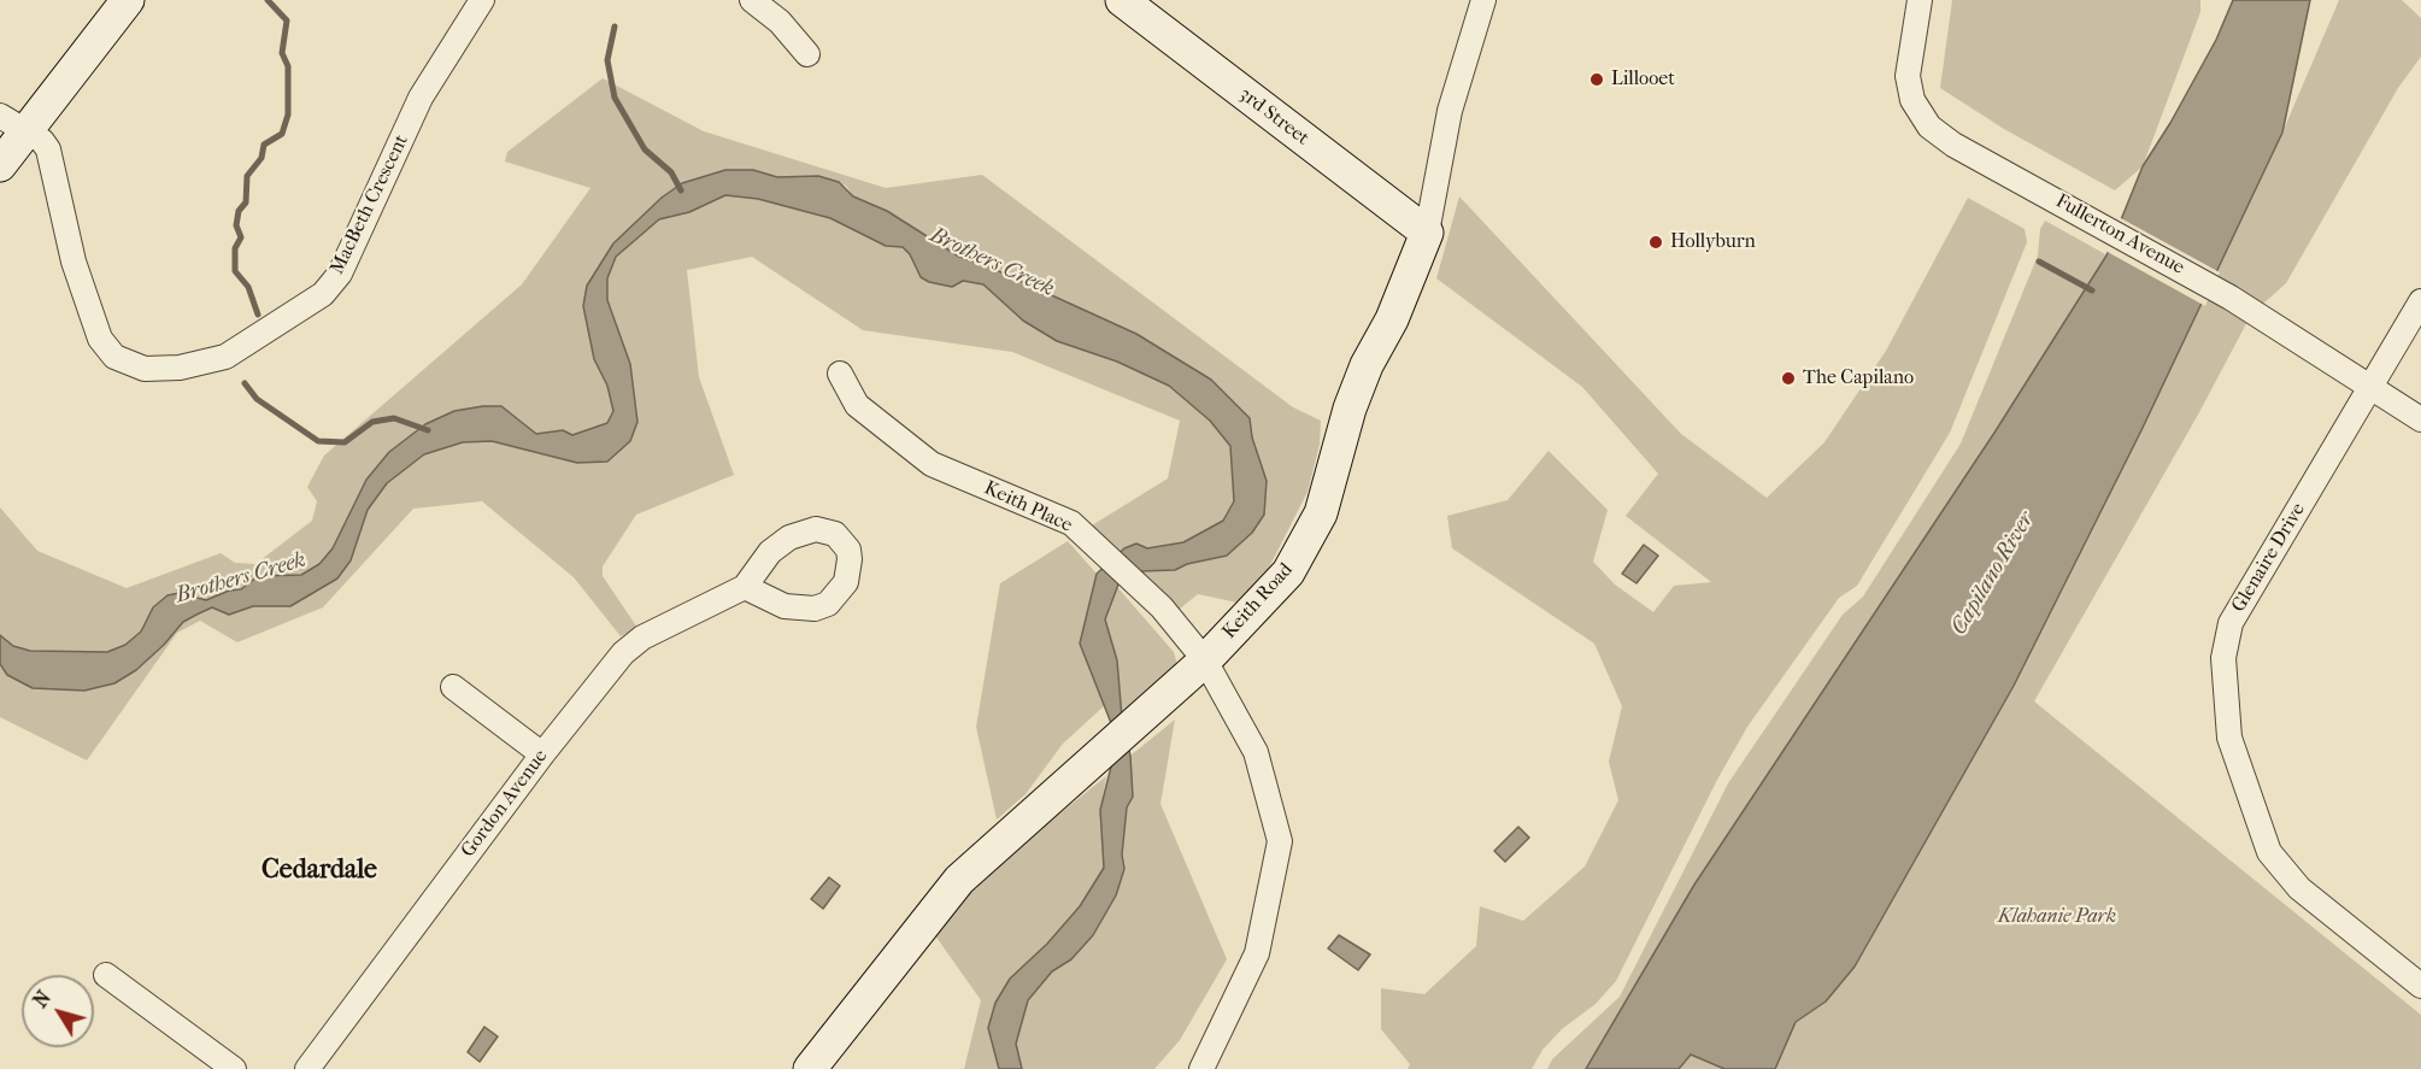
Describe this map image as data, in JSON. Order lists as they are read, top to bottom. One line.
{"streets":{"street":["3rd Street","MacBeth Crescent","Fullerton Avenue","Keith Place","Glenaire Drive","Keith Road","Gordon Avenue"]},"crossings":[["3rd Street","Keith Road"],["Fullerton Avenue","Glenaire Drive"],["Keith Place","Keith Road"]],"districts":["Cedardale"],"water":["Brothers Creek","Capilano River"],"parks":["Klahanie Park"],"places":["Lillooet","Hollyburn","The Capilano"],"north":"top left"}
